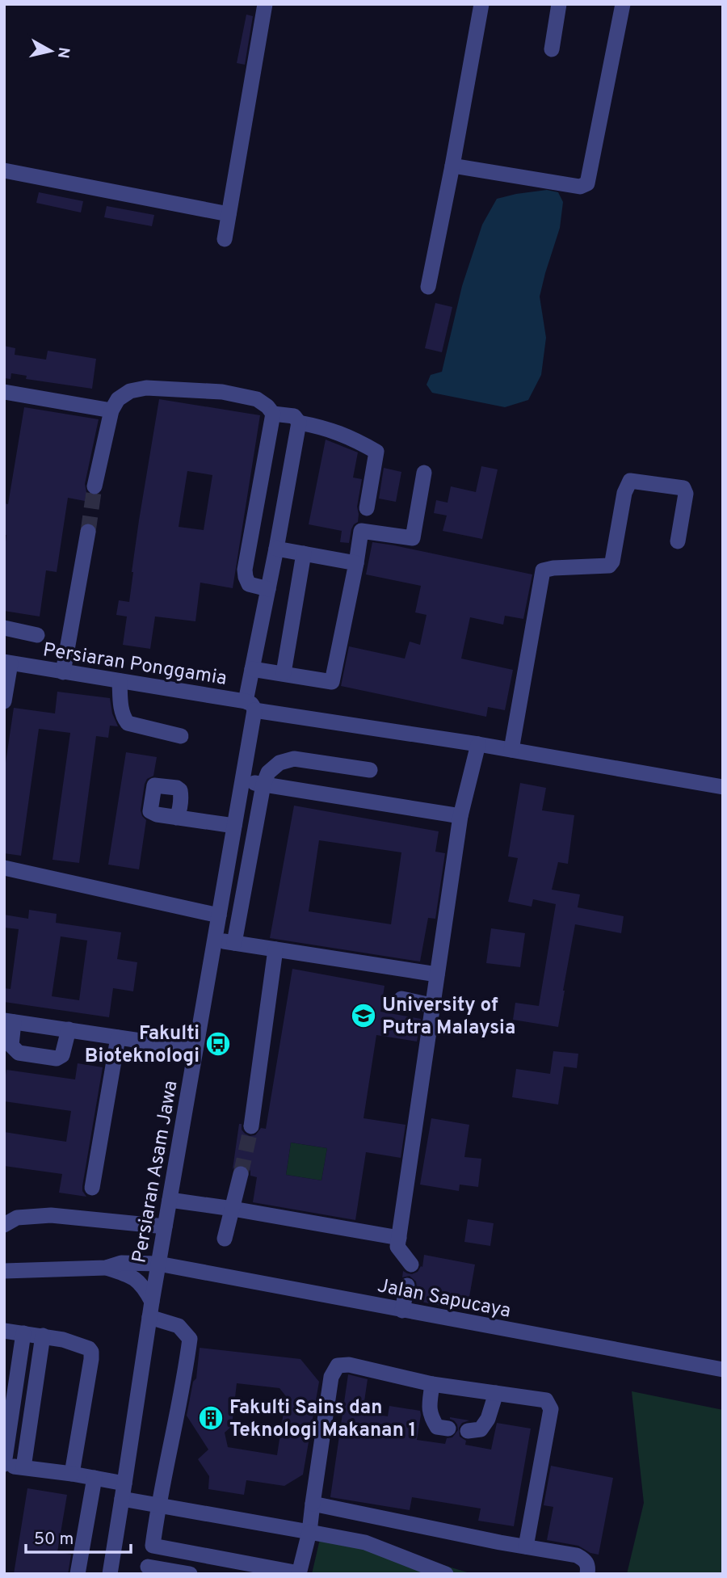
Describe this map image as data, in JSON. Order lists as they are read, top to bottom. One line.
{"streets":{"street":["Persiaran Ponggamia","Persiaran Asam Jawa","Jalan Sapucaya"]},"crossings":[["Persiaran Ponggamia","Persiaran Asam Jawa"],["Persiaran Asam Jawa","Jalan Sapucaya"]],"places":{"school or university":["University of Putra Malaysia"],"bus stop":["Fakulti Bioteknologi"],"building":["Fakulti Sains dan Teknologi Makanan 1"]},"scale_bar":"50 m","north":"right"}
